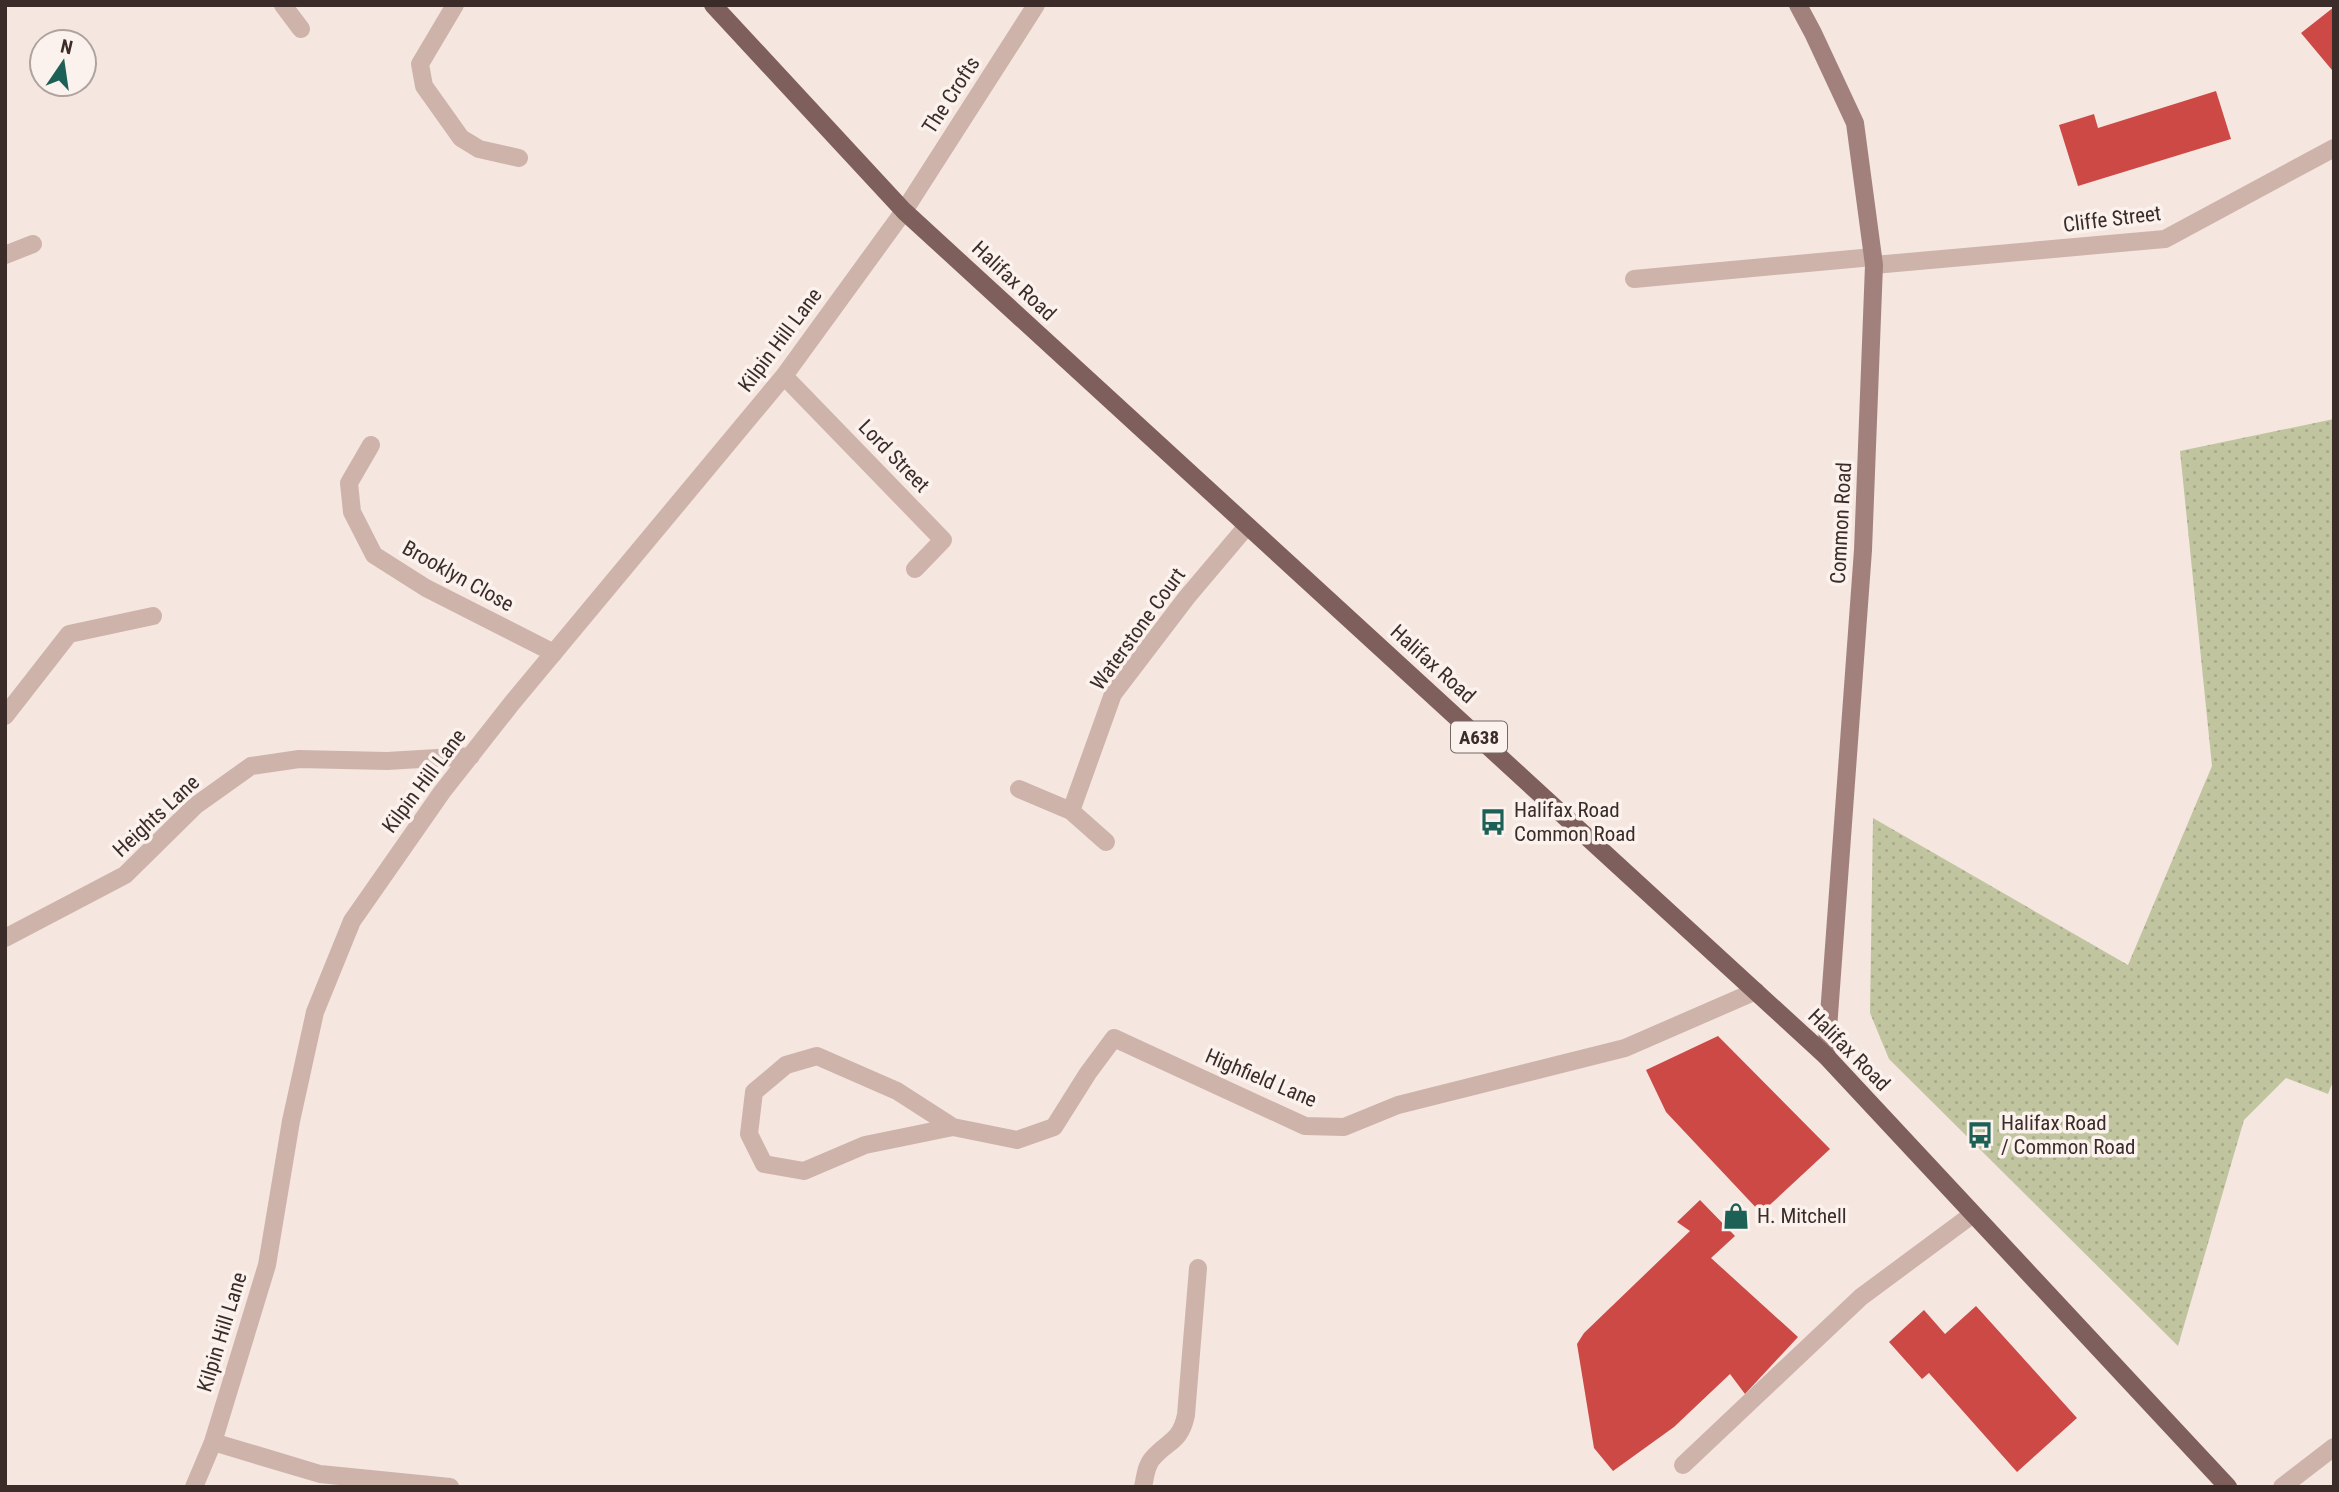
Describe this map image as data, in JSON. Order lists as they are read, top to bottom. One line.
{"streets":{"main road":["Halifax Road","A638"],"street":["The Crofts","Cliffe Street","Kilpin Hill Lane","Lord Street","Common Road","Brooklyn Close","Waterstone Court","Heights Lane","Highfield Lane"]},"crossings":[["The Crofts","Halifax Road"],["The Crofts","Kilpin Hill Lane"],["Cliffe Street","Common Road"],["Halifax Road","Kilpin Hill Lane"],["Halifax Road","Common Road"],["Halifax Road","Waterstone Court"],["Halifax Road","Highfield Lane"],["Kilpin Hill Lane","Lord Street"],["Kilpin Hill Lane","Brooklyn Close"],["Kilpin Hill Lane","Heights Lane"]],"places":{"bus stop":["Halifax Road Common Road","Halifax Road / Common Road"],"shop":["H. Mitchell"]},"north":"top"}
